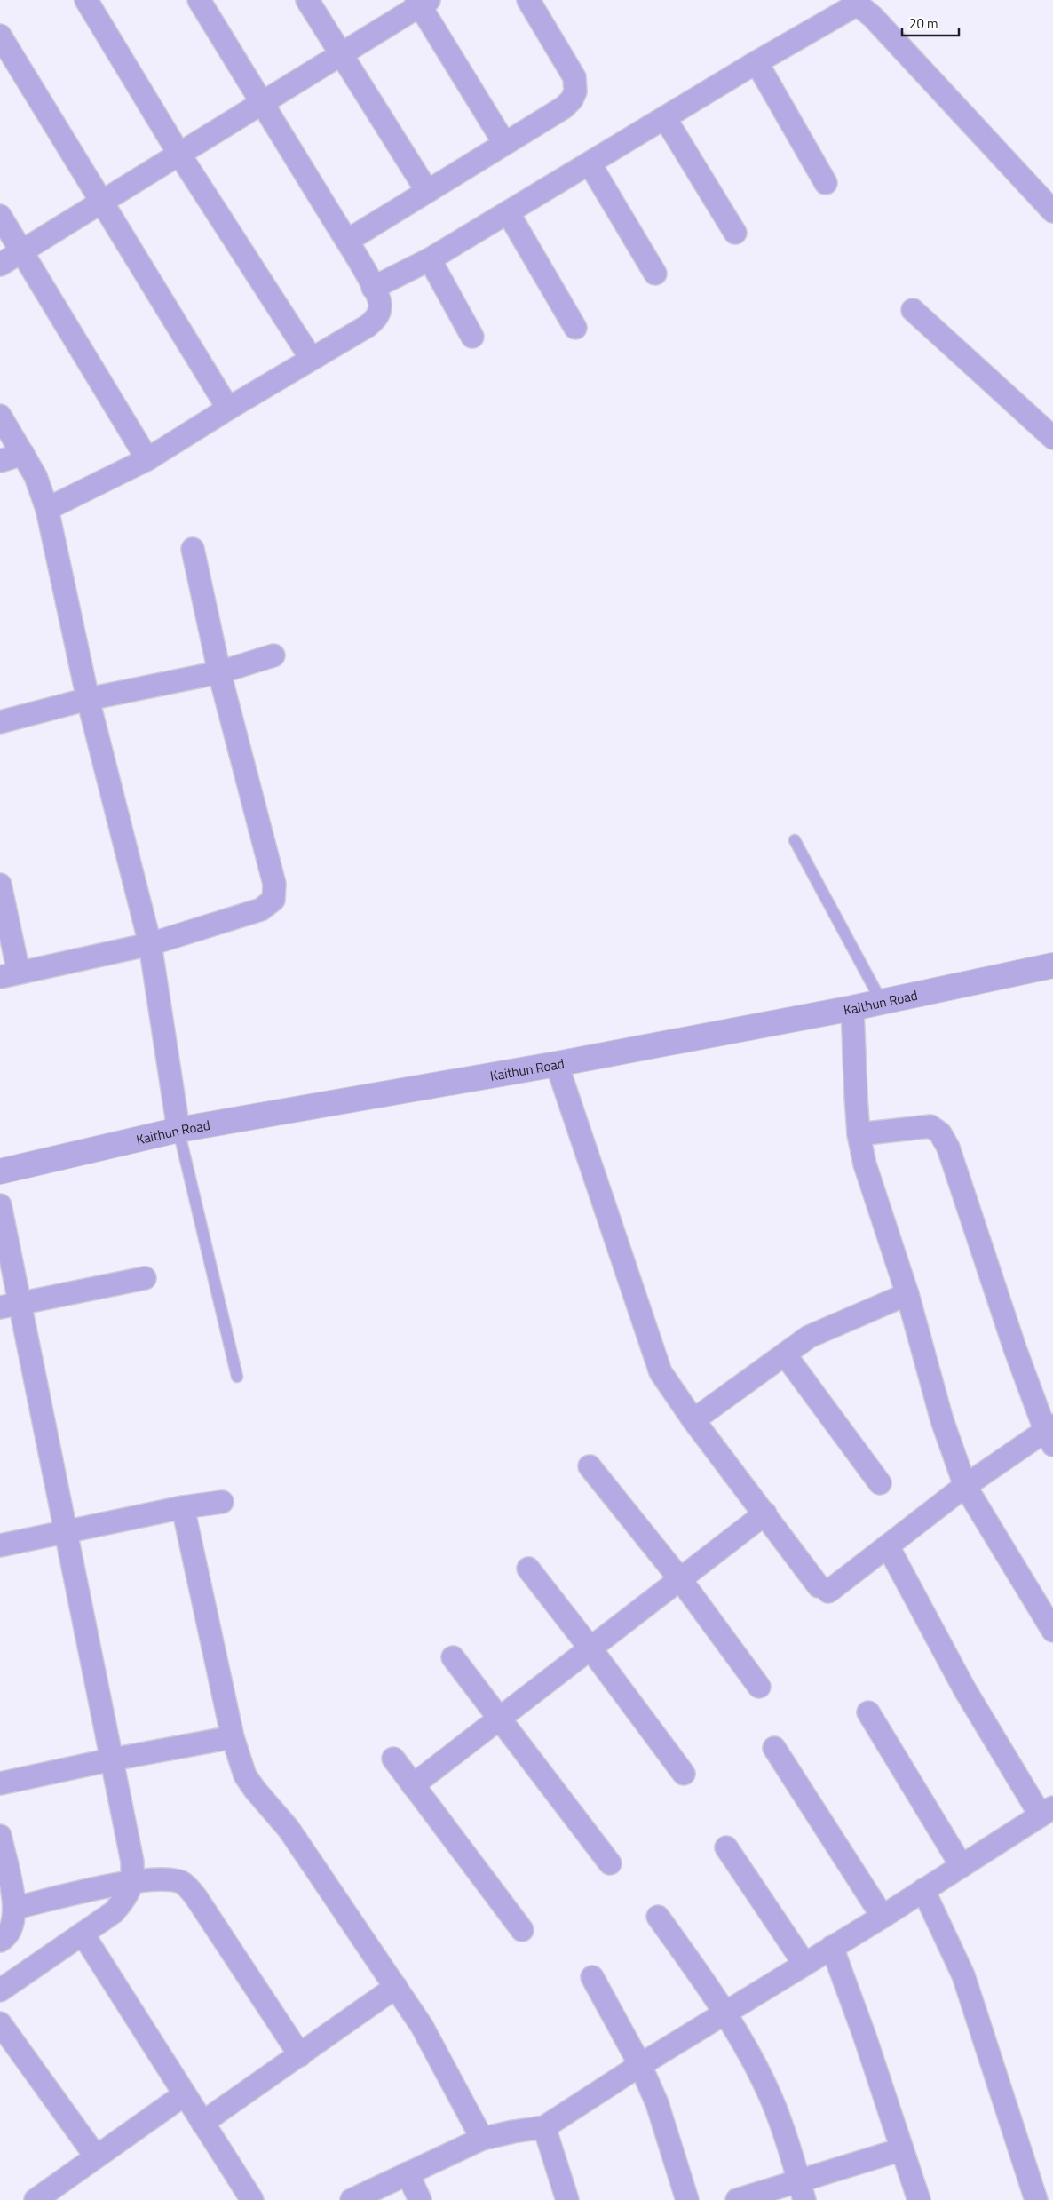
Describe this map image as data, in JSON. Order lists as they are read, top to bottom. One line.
{"streets":{"street":["Kaithun Road"]},"scale_bar":"20 m"}
